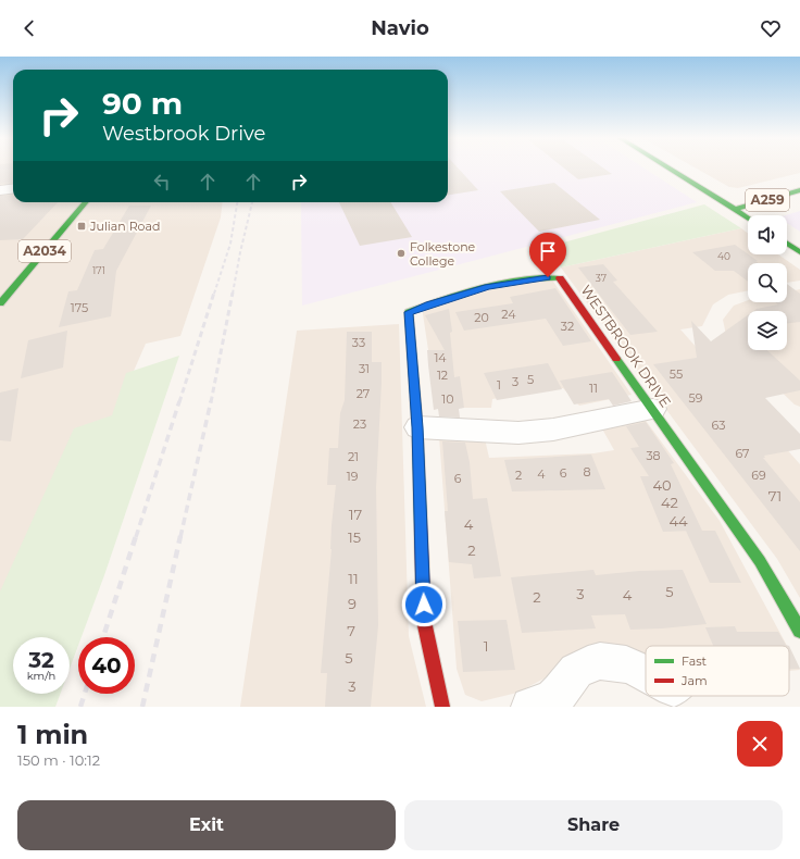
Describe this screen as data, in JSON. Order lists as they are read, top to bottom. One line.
{"streets":{"main road":["A259","A2034","WESTBROOK DRIVE"]},"places":{"transit":["Julian Road"],"other":["Folkestone College"]},"house_numbers":["40","171","37","175","24","20","32","33","14","31","55","12","5","3","1","11","27","59","10","23","63","67","38","21","8","6","4","2","69","19","6","40","71","42","17","44","4","15","2","11","5","3","4","2","9","7","1","5","3"],"legend":["Fast","Jam"],"page":{"header":"Navio","turn":["90 m","Westbrook Drive"],"speed":"32 km/h","limit":"40","heading":["1 min","150 m · 10:12"],"buttons":["Exit","Share"]}}
